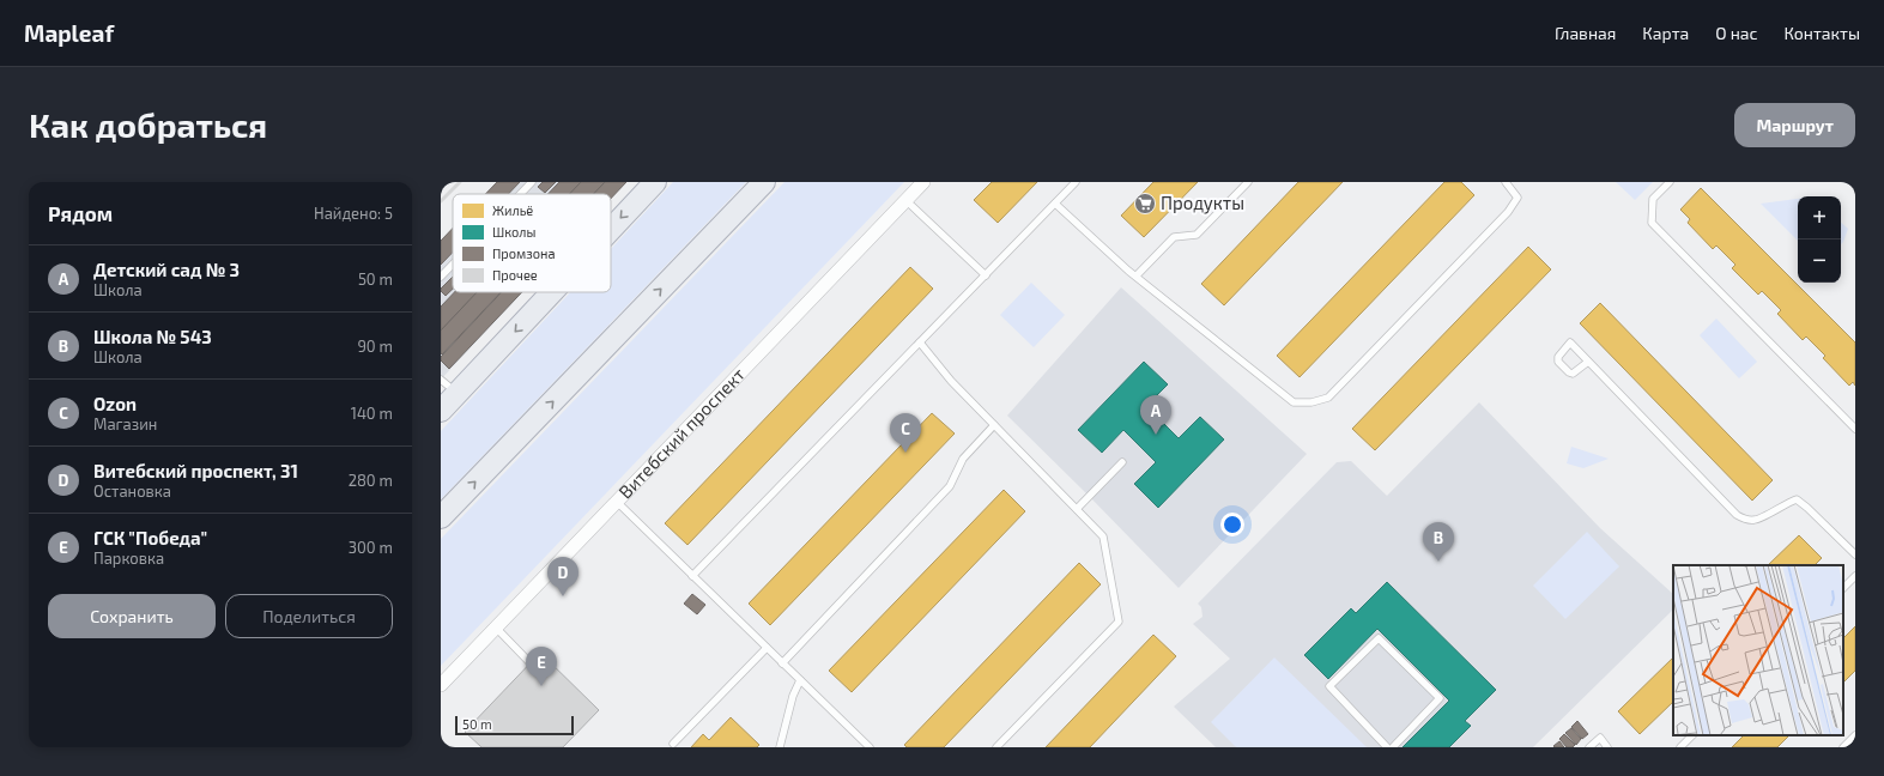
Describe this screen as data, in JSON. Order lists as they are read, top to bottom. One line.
{"streets":{"street":["Витебский проспект"]},"places":{"supermarket":["Продукты"]},"legend":["Жильё","Школы","Промзона","Прочее"],"scale_bar":"50 m","page":{"header":"Mapleaf","nav":["Главная","Карта","О нас","Контакты"],"buttons":["Маршрут",["Сохранить","Поделиться"]],"title":"Как добраться","heading":["Рядом","Найдено: 5"],"map_buttons":["+","−"],"list":[{"mark":"A","name":"Детский сад № 3","note":"Школа","value":"50 m"},{"mark":"B","name":"Школа № 543","note":"Школа","value":"90 m"},{"mark":"C","name":"Ozon","note":"Магазин","value":"140 m"},{"mark":"D","name":"Витебский проспект, 31","note":"Остановка","value":"280 m"},{"mark":"E","name":"ГСК \"Победа\"","note":"Парковка","value":"300 m"}],"pins":["A","C","B","D","E"],"scale":"50 m"}}
